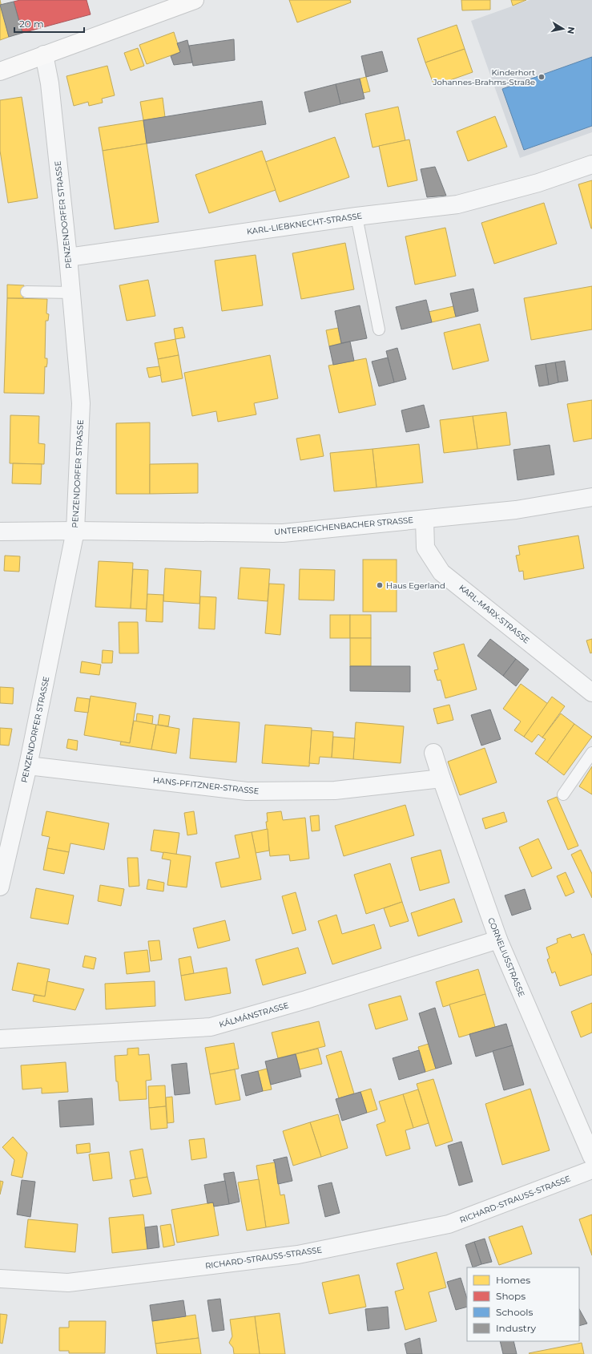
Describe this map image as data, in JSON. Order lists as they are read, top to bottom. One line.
{"streets":{"street":["PENZENDORFER STRASSE","KARL-LIEBKNECHT-STRASSE","UNTERREICHENBACHER STRASSE","KARL-MARX-STRASSE","HANS-PFITZNER-STRASSE","CORNELIUSSTRASSE","KÁLMÁNSTRASSE","RICHARD-STRAUSS-STRASSE"]},"crossings":[["PENZENDORFER STRASSE","KARL-LIEBKNECHT-STRASSE"],["PENZENDORFER STRASSE","UNTERREICHENBACHER STRASSE"],["PENZENDORFER STRASSE","HANS-PFITZNER-STRASSE"],["UNTERREICHENBACHER STRASSE","KARL-MARX-STRASSE"],["HANS-PFITZNER-STRASSE","CORNELIUSSTRASSE"],["CORNELIUSSTRASSE","KÁLMÁNSTRASSE"]],"places":["Kinderhort Johannes-Brahms-Straße","Haus Egerland"],"legend":["Homes","Shops","Schools","Industry"],"scale_bar":"20 m","north":"right"}
